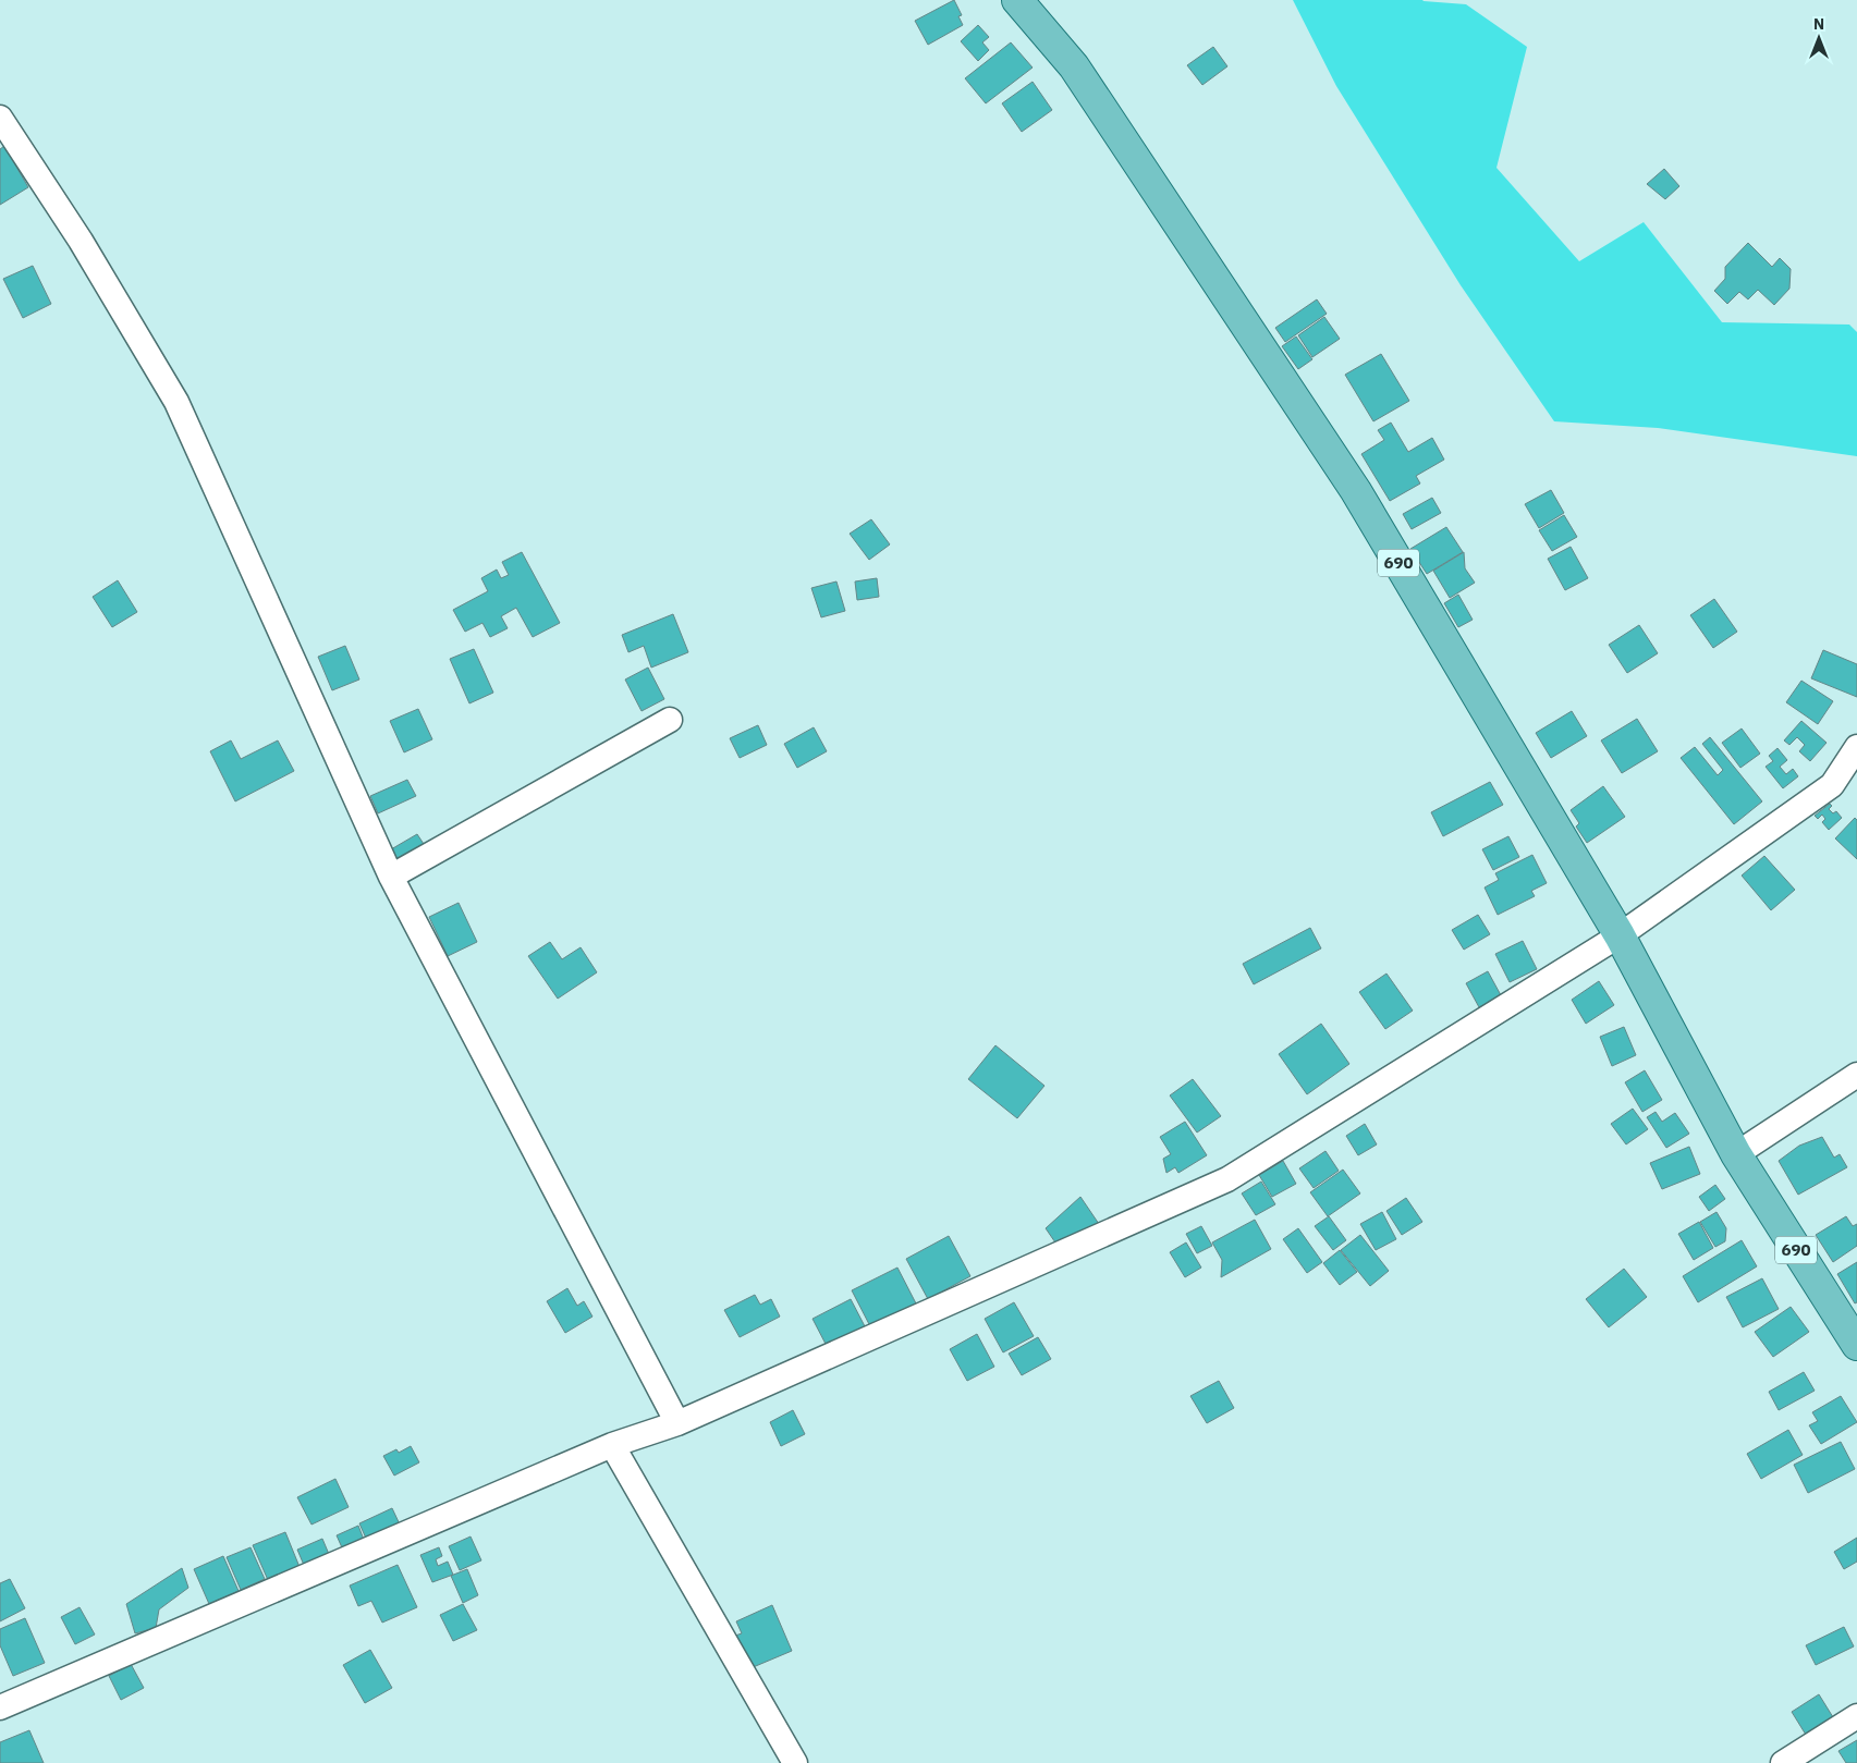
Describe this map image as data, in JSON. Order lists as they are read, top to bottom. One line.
{"streets":{"main road":["690"]},"north":"top"}
